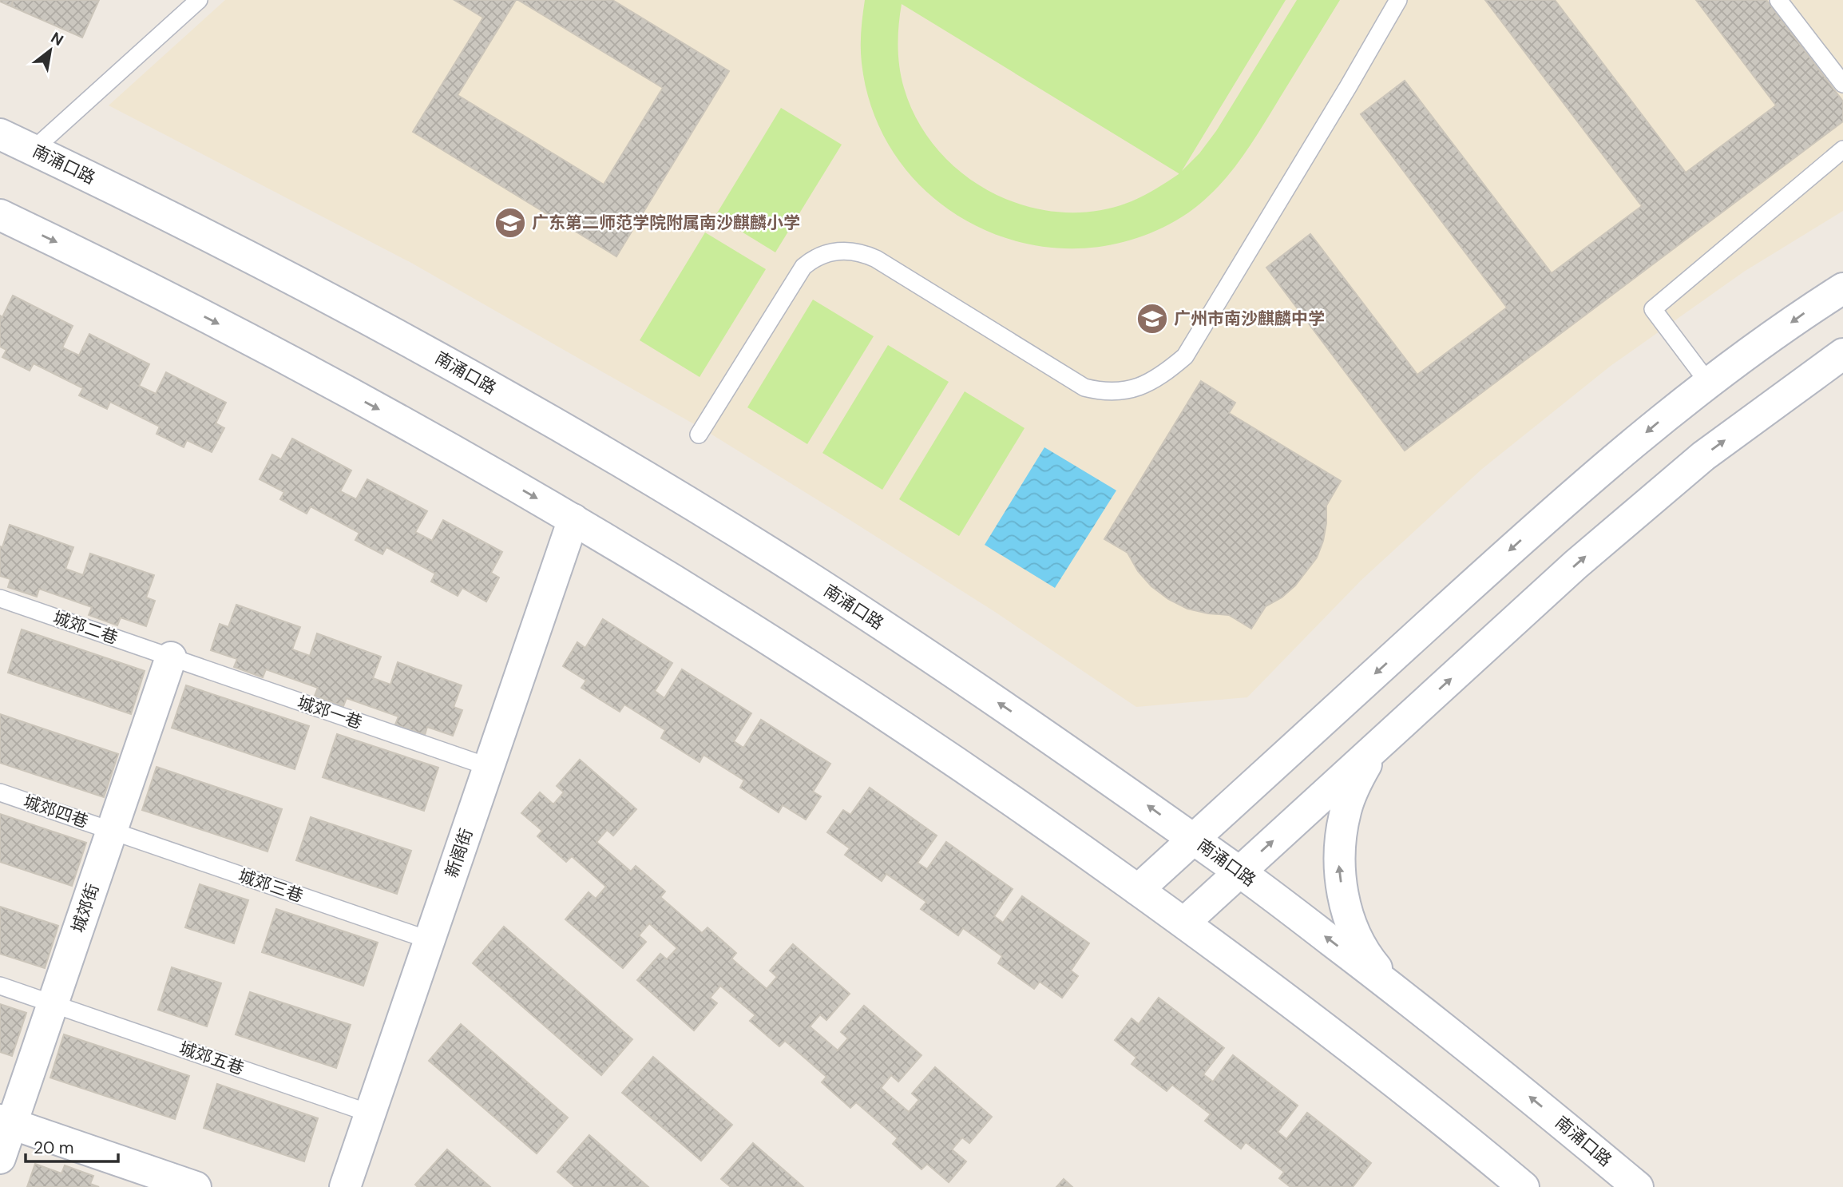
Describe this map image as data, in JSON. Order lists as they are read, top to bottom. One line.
{"streets":{"main road":["南涌口路","新阁街","城郊街"],"lane":["城郊二巷","城郊一巷","城郊四巷","城郊三巷","城郊五巷"]},"crossings":[["城郊二巷","城郊一巷"],["城郊二巷","城郊街"],["城郊一巷","新阁街"],["城郊一巷","城郊街"],["城郊四巷","城郊三巷"],["城郊四巷","城郊街"],["新阁街","城郊三巷"],["新阁街","城郊五巷"],["城郊三巷","城郊街"],["城郊街","城郊五巷"]],"places":{"school or university":["广东第二师范学院附属南沙麒麟小学","广州市南沙麒麟中学"]},"scale_bar":"20 m","north":"top right"}
